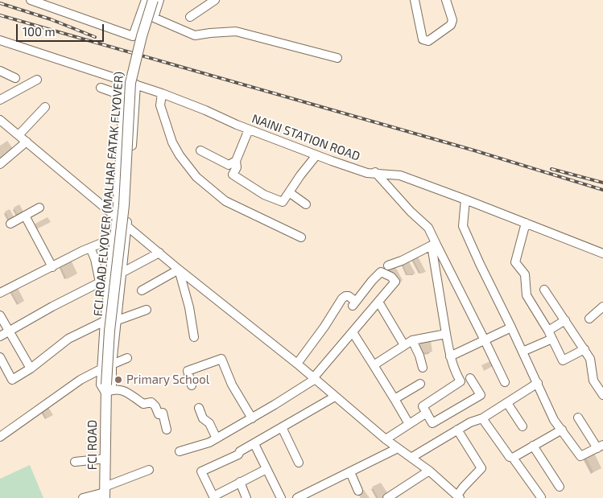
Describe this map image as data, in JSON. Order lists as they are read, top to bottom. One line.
{"streets":{"main road":["FCI ROAD FLYOVER (MALHAR FATAK FLYOVER)","FCI ROAD"],"street":["NAINI STATION ROAD"]},"crossings":[["FCI ROAD FLYOVER (MALHAR FATAK FLYOVER)","FCI ROAD"]],"places":["Primary School"],"scale_bar":"100 m"}
